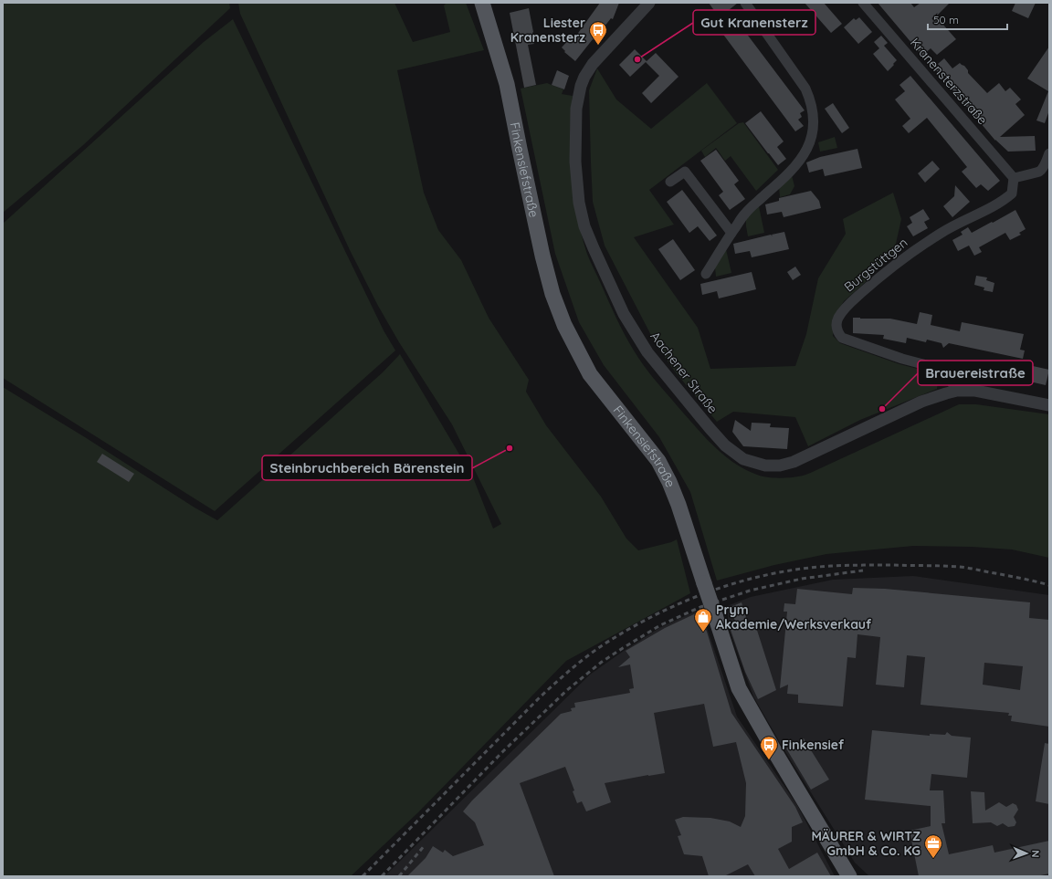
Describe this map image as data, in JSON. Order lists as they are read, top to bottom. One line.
{"streets":{"main road":["Finkensiefstraße"],"street":["Kranensterzstraße","Burgstüttgen","Aachener Straße"]},"crossings":[["Kranensterzstraße","Burgstüttgen"],["Burgstüttgen","Aachener Straße"]],"places":{"bus stop":["Liester Kranensterz","Finkensief"],"other":["Gut Kranensterz","Brauereistraße","Steinbruchbereich Bärenstein"],"shop":["Prym Akademie/Werksverkauf"],"office":["MÄURER & WIRTZ GmbH & Co. KG"]},"scale_bar":"50 m","north":"right"}
